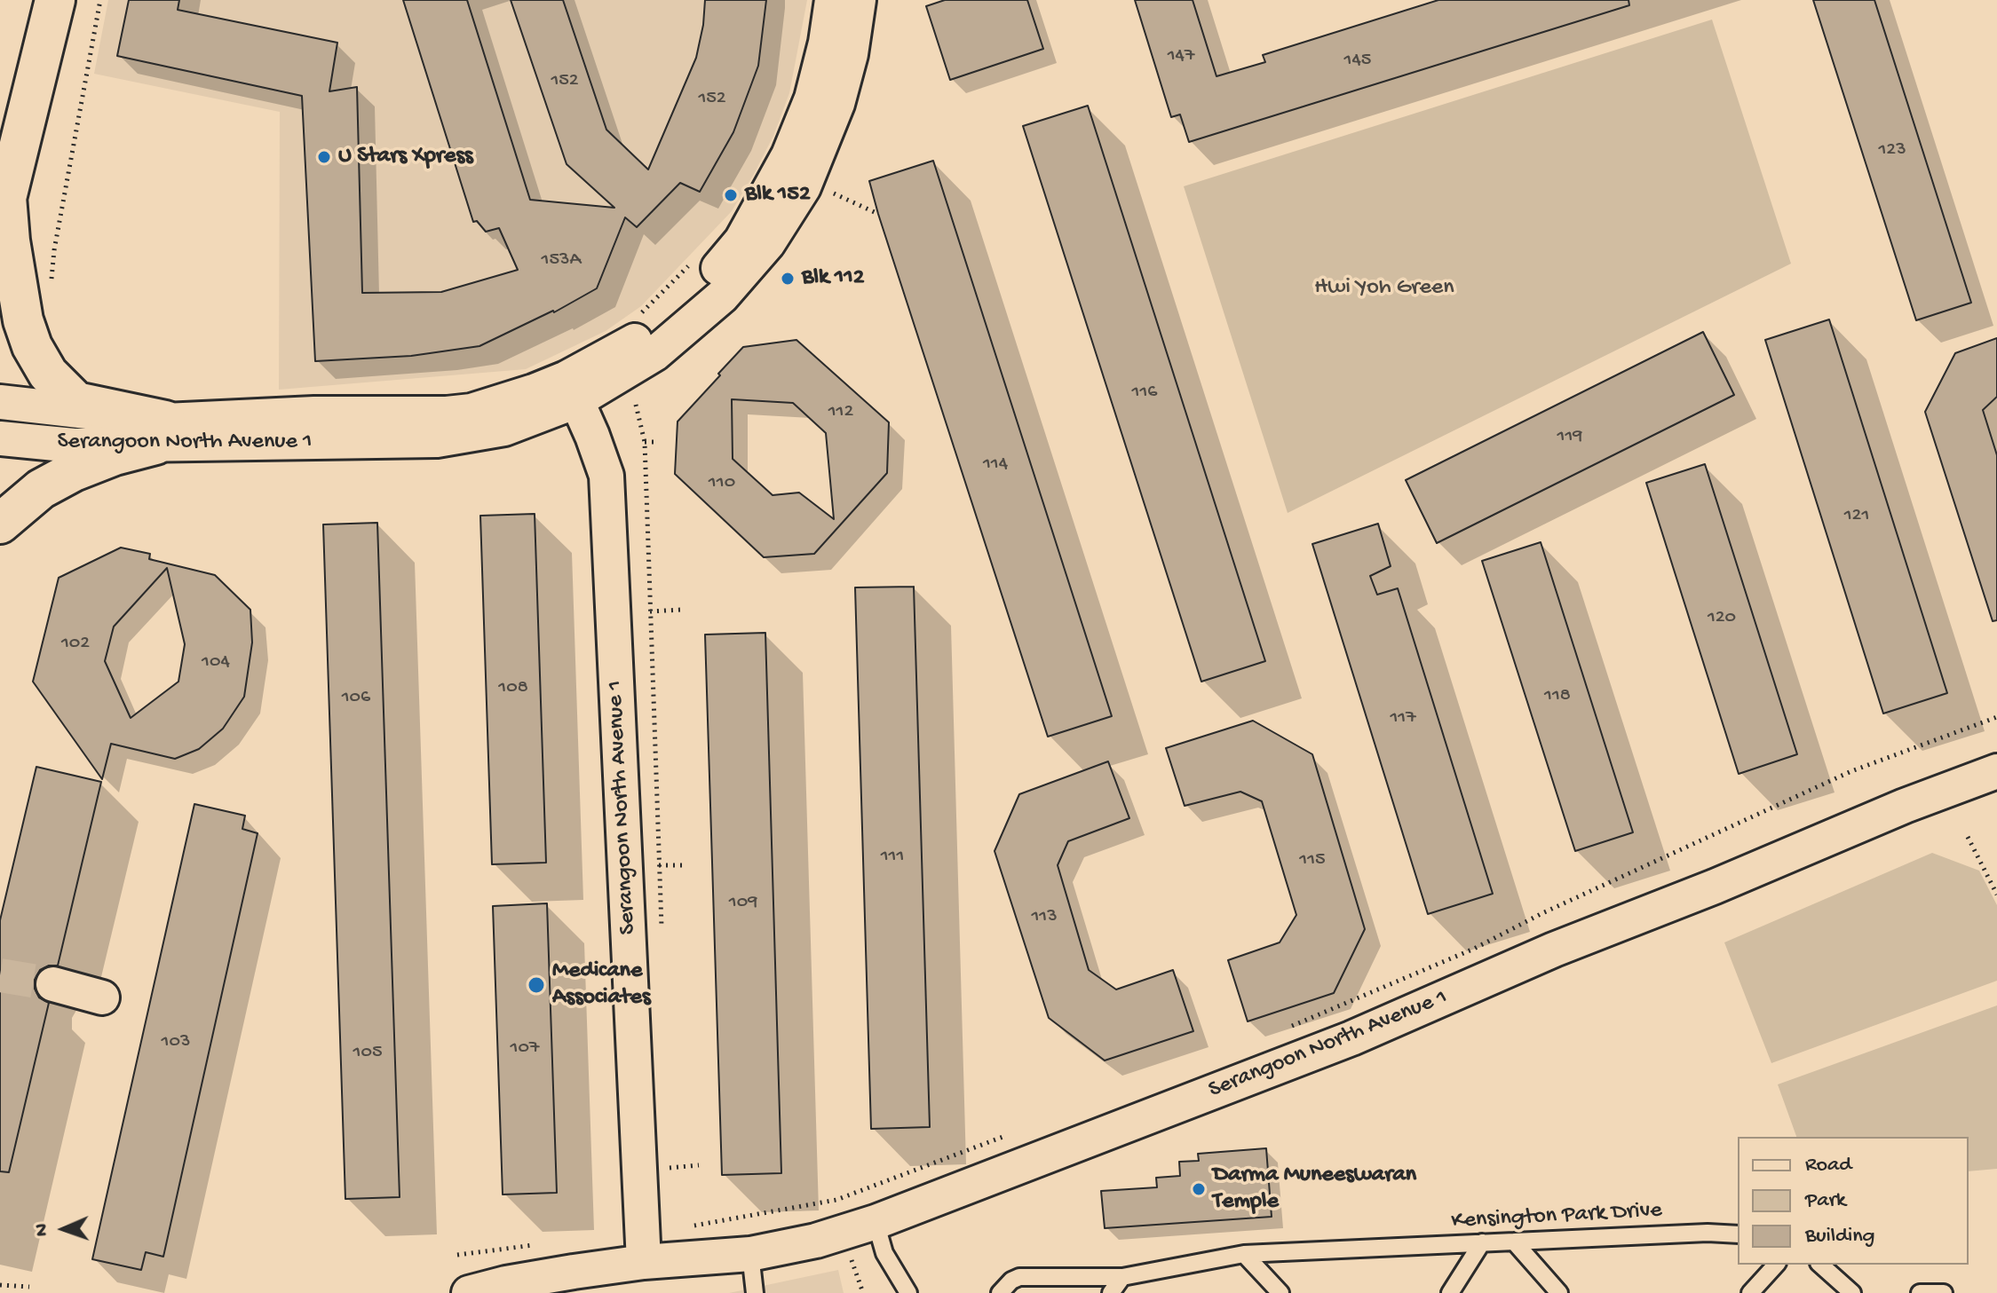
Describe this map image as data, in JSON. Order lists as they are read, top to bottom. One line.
{"streets":{"street":["Serangoon North Avenue 1"],"lane":["Kensington Park Drive"]},"parks":["Hwi Yoh Green"],"places":["U Stars Xpress","Blk 152","Blk 112","Medicane Associates","Darma Muneeswaran Temple"],"house_numbers":["147","145","152","152","123","153A","116","112","119","114","110","121","120","102","104","108","118","106","117","111","115","109","113","103","107","105"],"legend":["Road","Park","Building"],"north":"left"}
